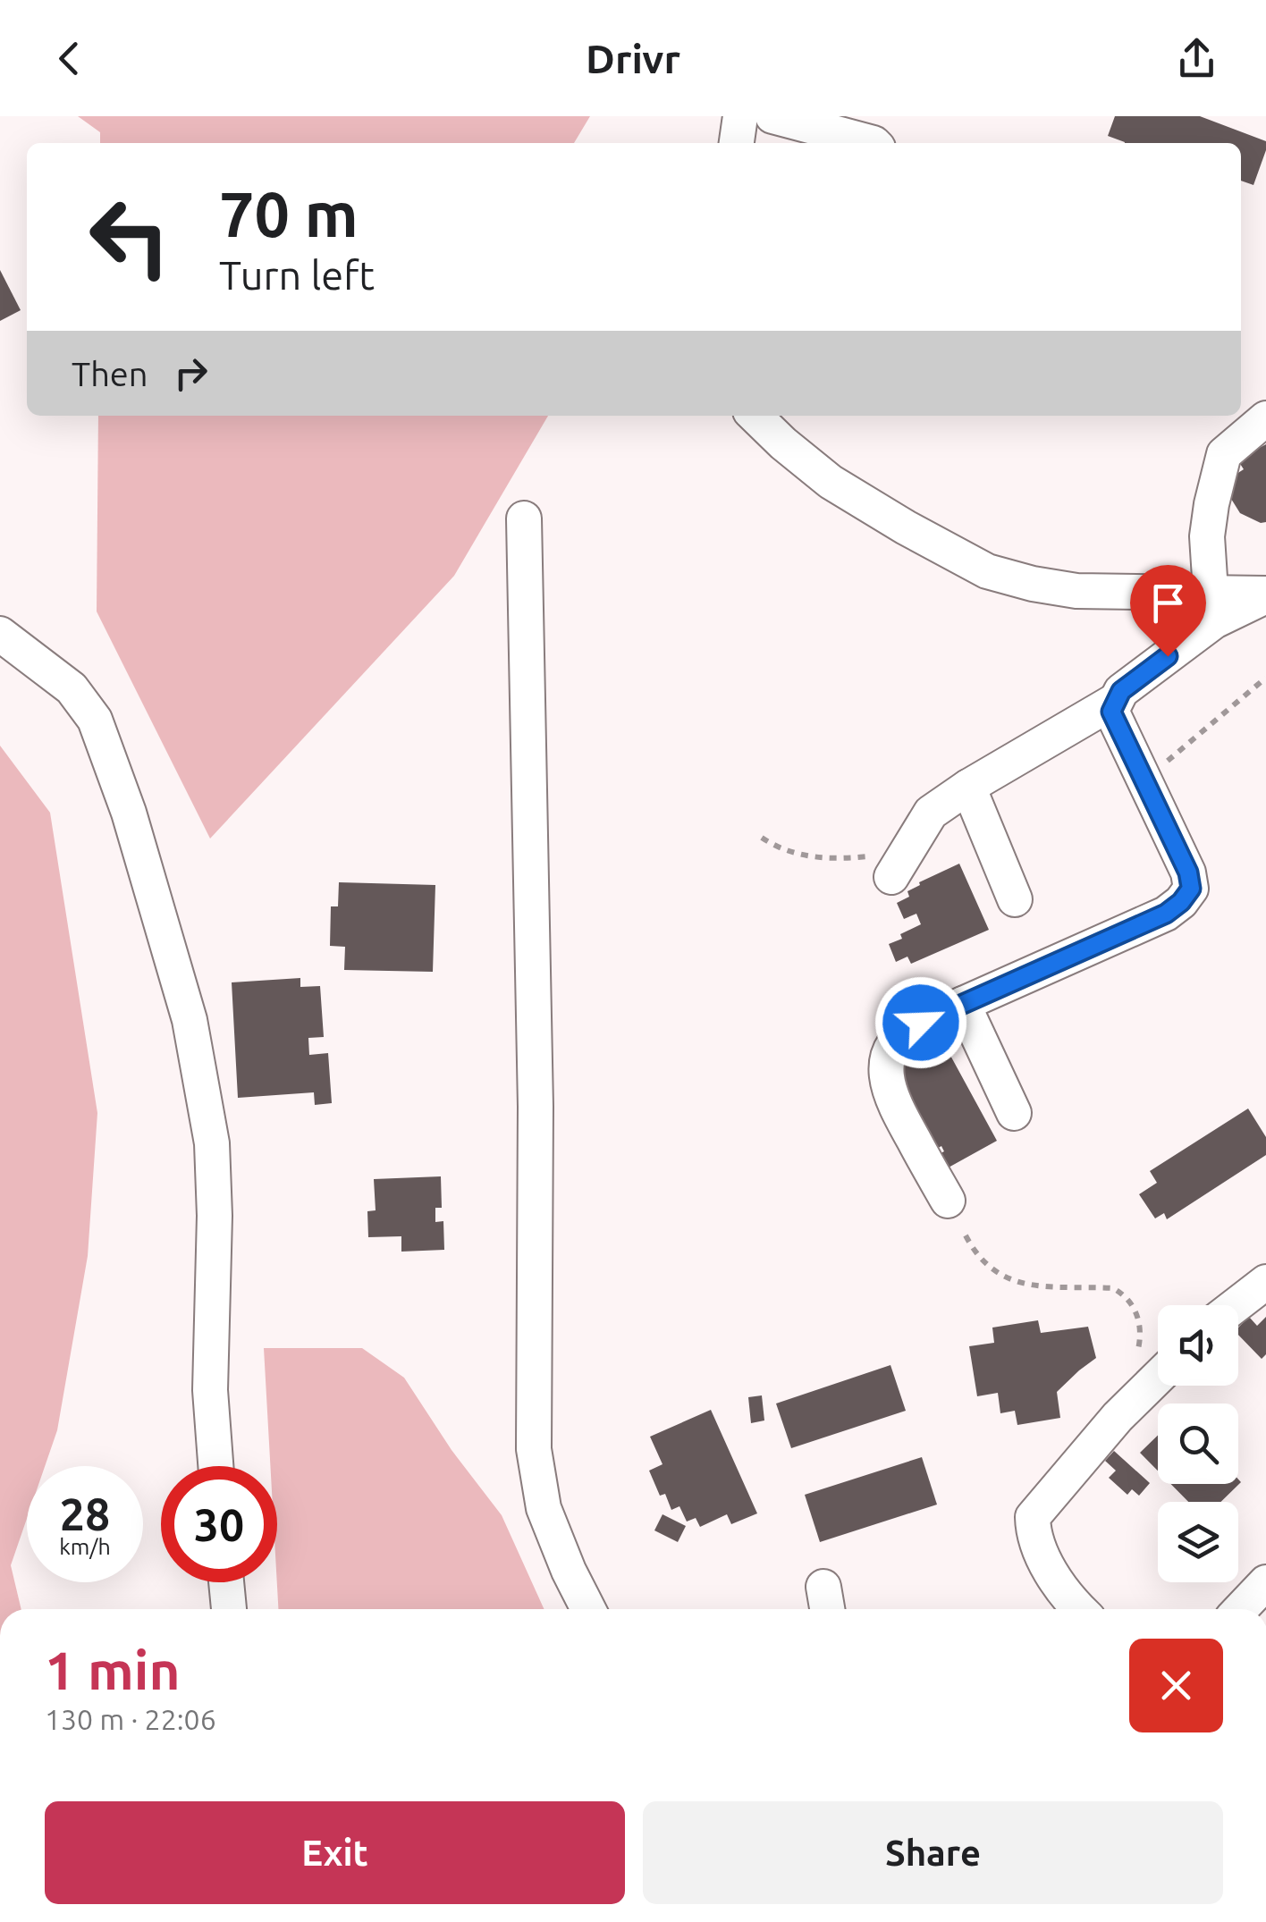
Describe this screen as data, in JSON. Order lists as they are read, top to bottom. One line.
{"page":{"header":"Drivr","turn":["70 m","Turn left"],"then":"Then","speed":"28 km/h","limit":"30","heading":["1 min","130 m · 22:06"],"buttons":["Exit","Share"]}}
